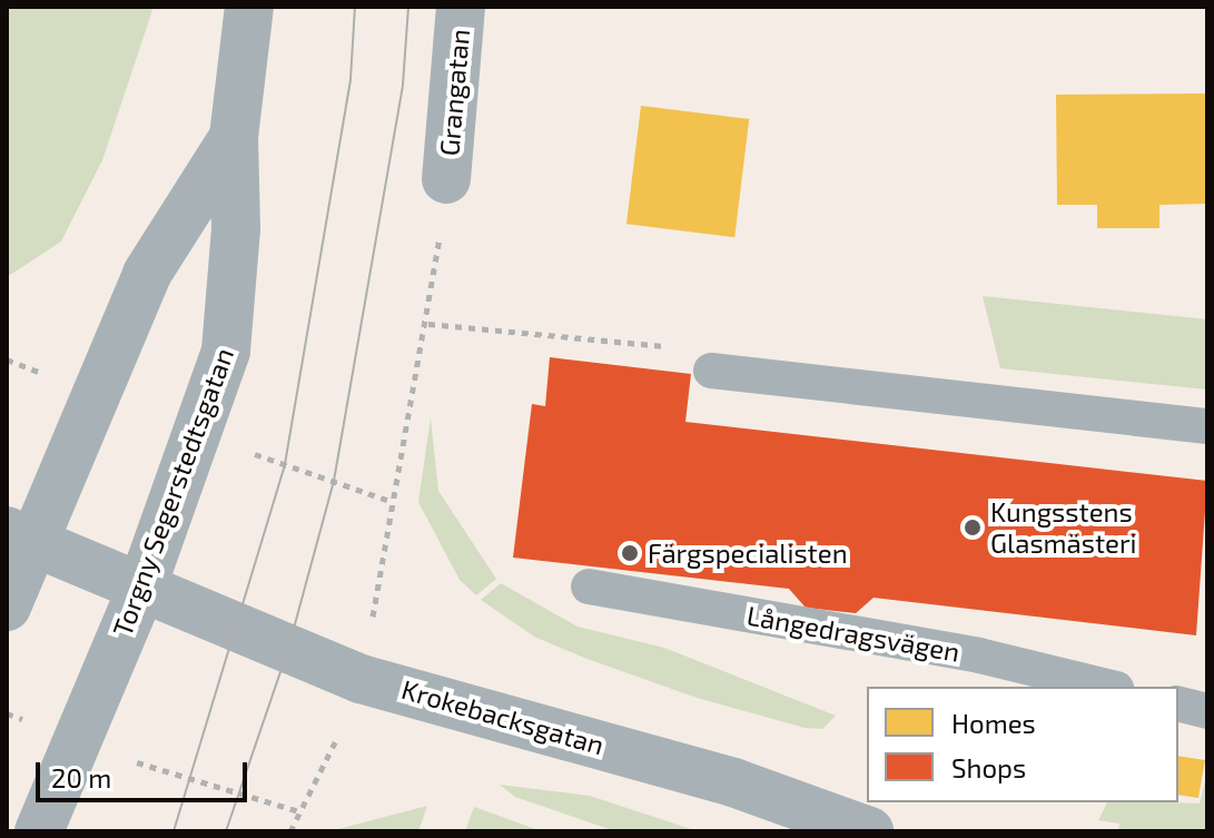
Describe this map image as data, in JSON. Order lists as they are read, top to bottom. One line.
{"streets":{"street":["Grangatan","Torgny Segerstedtsgatan","Krokebacksgatan"],"lane":["Långedragsvägen"]},"crossings":[["Torgny Segerstedtsgatan","Krokebacksgatan"]],"places":["Kungsstens Glasmästeri","Färgspecialisten"],"legend":["Homes","Shops"],"scale_bar":"20 m"}
